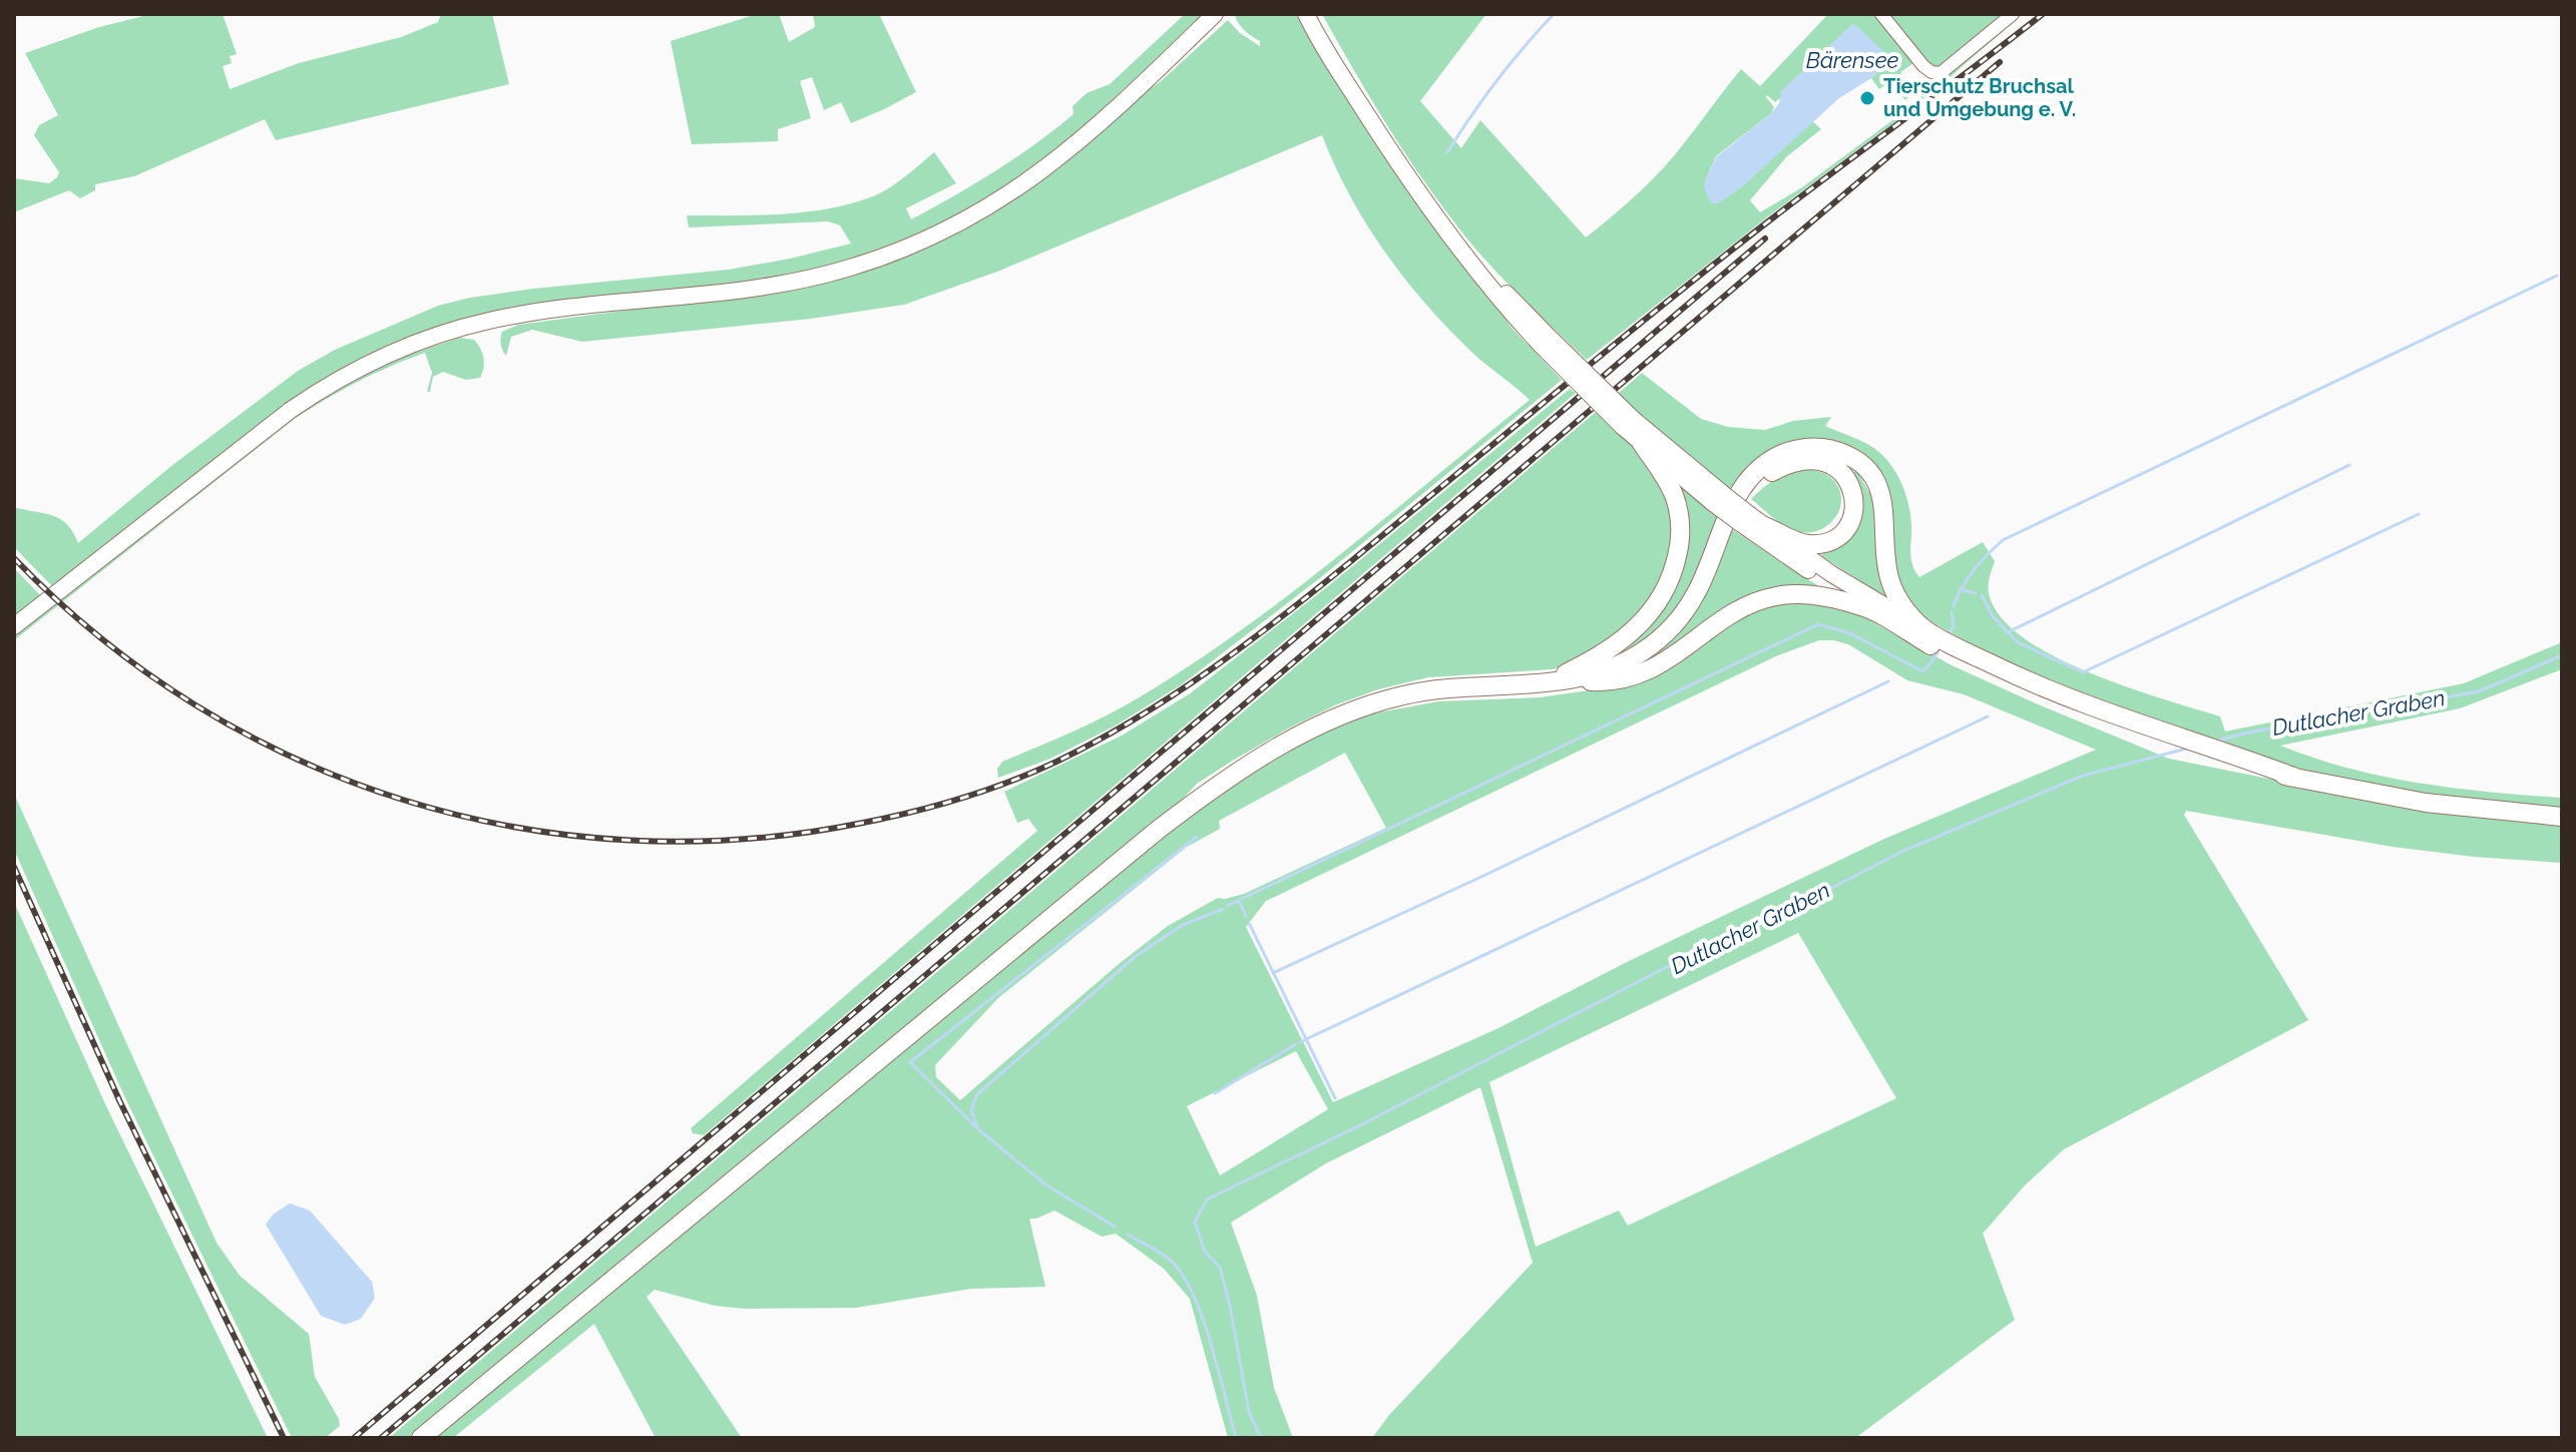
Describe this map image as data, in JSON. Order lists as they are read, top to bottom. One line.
{"water":["Bärensee","Dutlacher Graben"],"places":["Tierschutz Bruchsal und Umgebung e. V."]}
